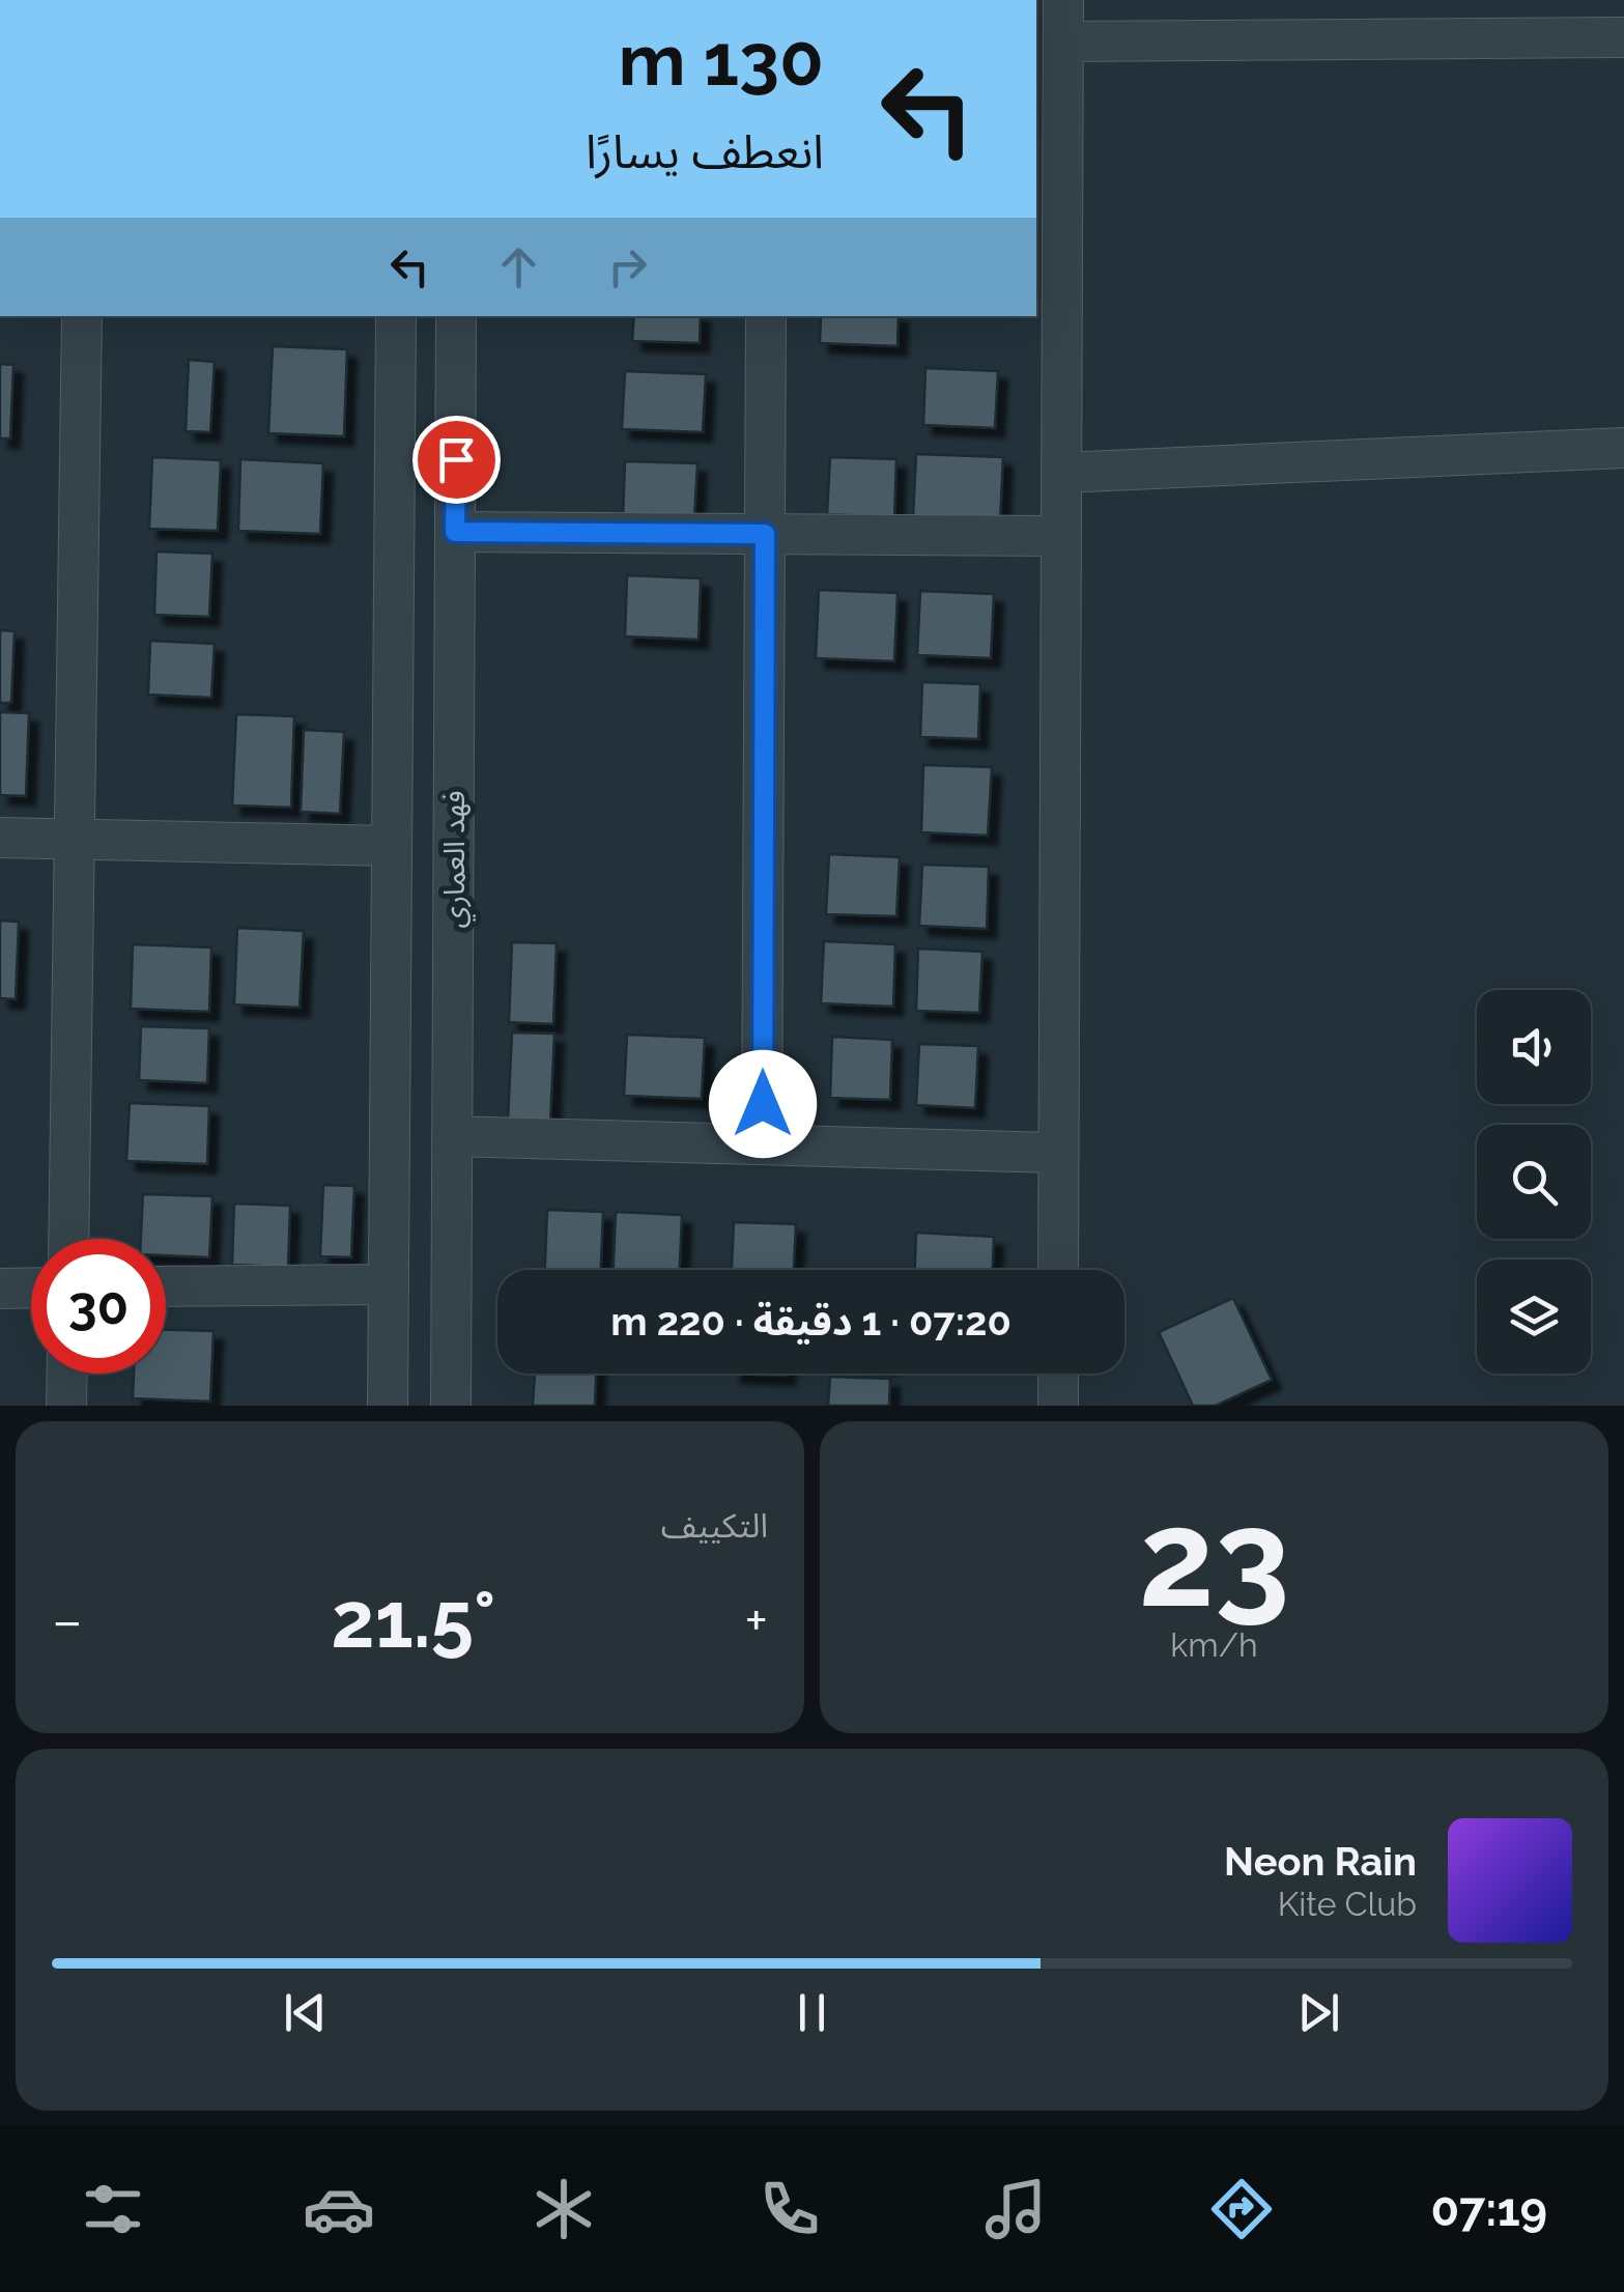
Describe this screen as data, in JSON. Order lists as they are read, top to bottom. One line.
{"streets":{"street":["فهد العماري"]},"page":{"turn":["130 m","انعطف يسارًا"],"limit":"30","trip":"07:20 · 1 دقيقة · 220 m","tile":[["23","km/h"],"التكييف"],"heat":["−","21.5°","+"],"song":["Neon Rain","Kite Club"],"tabs":"07:19"}}
